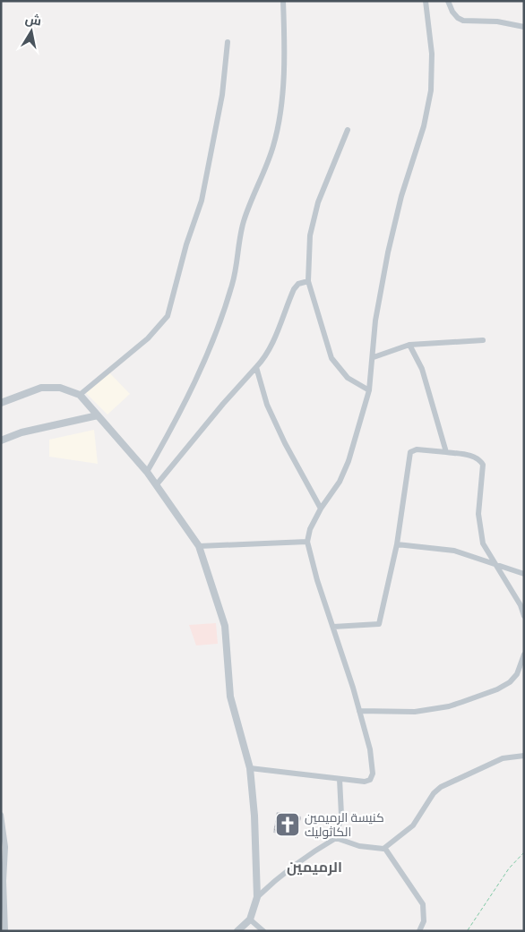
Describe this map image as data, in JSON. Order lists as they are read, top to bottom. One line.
{"districts":["الرميمين"],"places":{"church":["كنيسة الرميمين الكاثوليك"]},"north":"top"}
